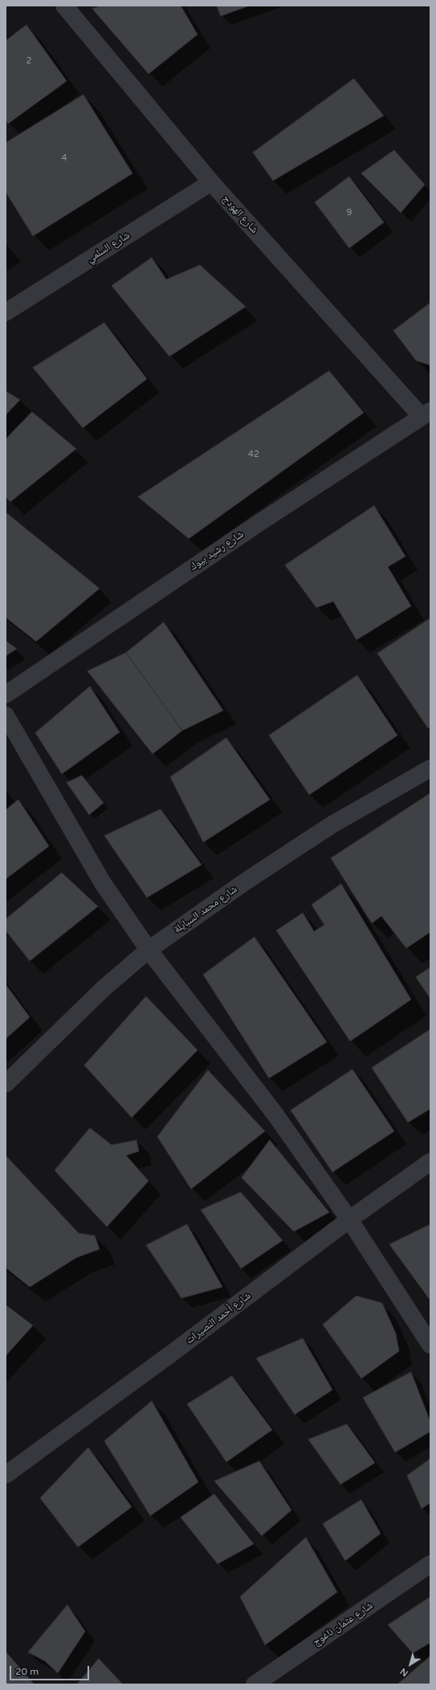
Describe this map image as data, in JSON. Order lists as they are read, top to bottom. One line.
{"streets":{"street":["شارع الهودج","شارع السلمي","شارع رشيد بيوك","شارع محمد السبايلة","شارع أحمد النصيرات","شارع عثمان ناغوج"]},"crossings":[["شارع الهودج","شارع السلمي"],["شارع الهودج","شارع رشيد بيوك"]],"house_numbers":["2","4","9","42"],"scale_bar":"20 m","north":"bottom left"}
